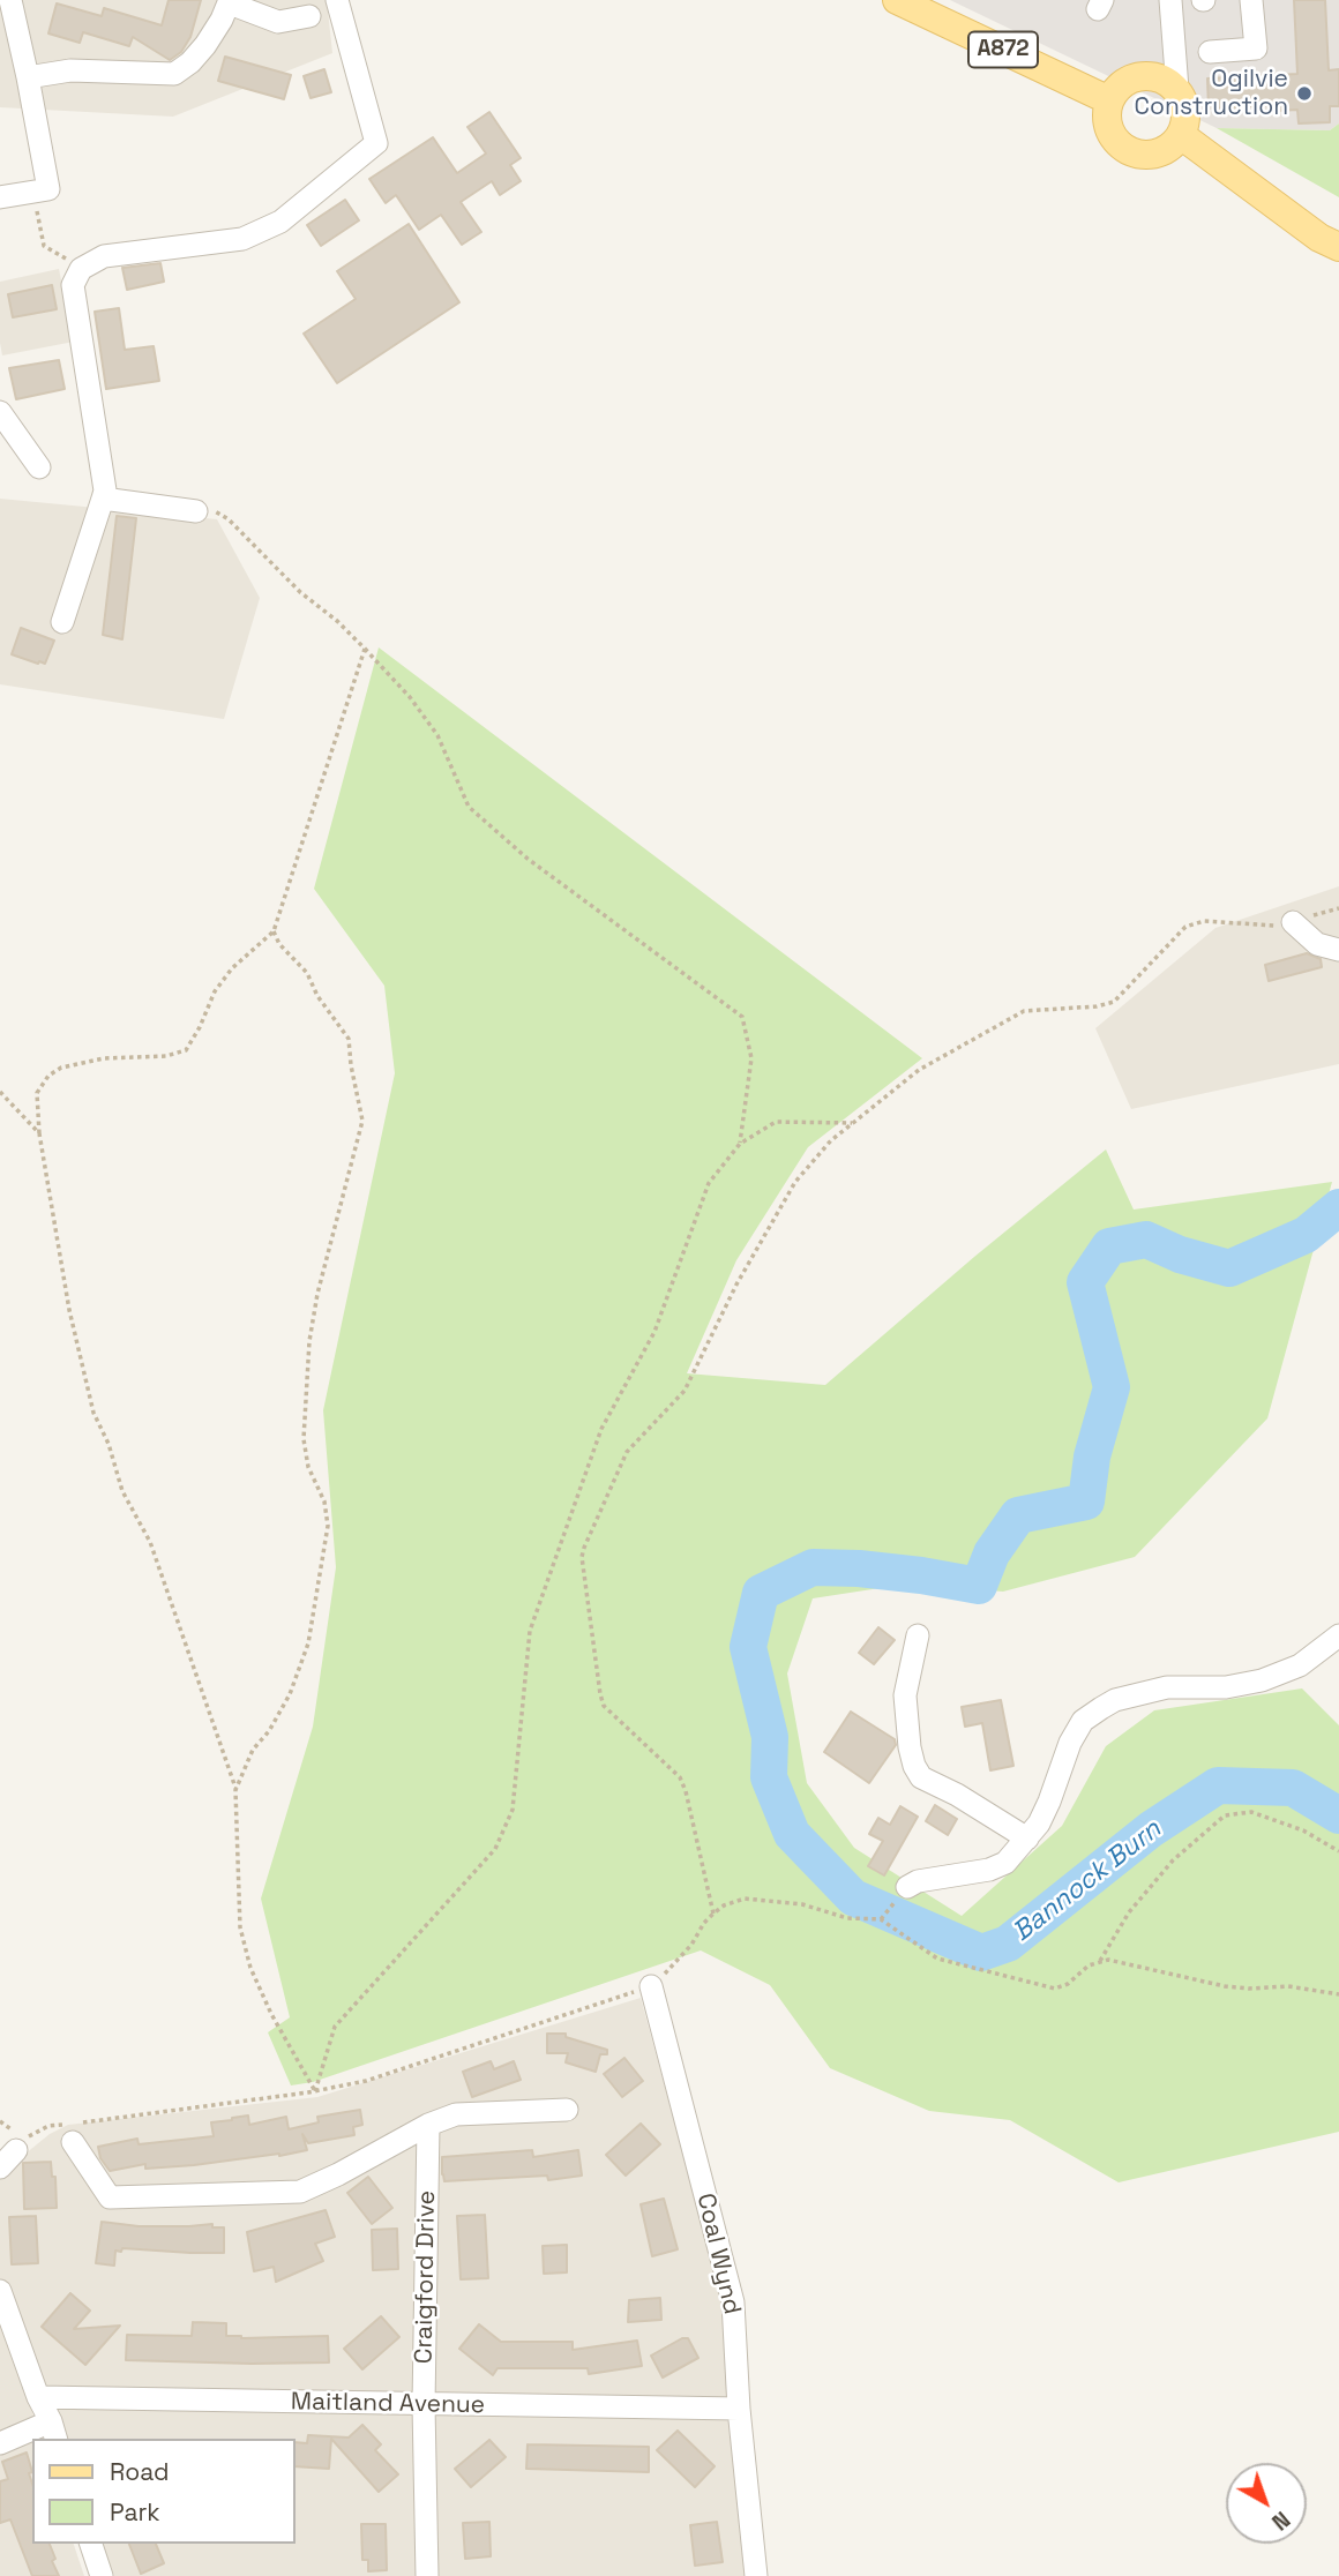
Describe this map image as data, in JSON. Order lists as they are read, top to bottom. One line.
{"streets":{"main road":["A872"],"street":["Coal Wynd","Craigford Drive","Maitland Avenue"]},"crossings":[["Coal Wynd","Maitland Avenue"],["Craigford Drive","Maitland Avenue"]],"water":["Bannock Burn"],"places":["Ogilvie Construction"],"legend":["Road","Park"],"north":"bottom right"}
